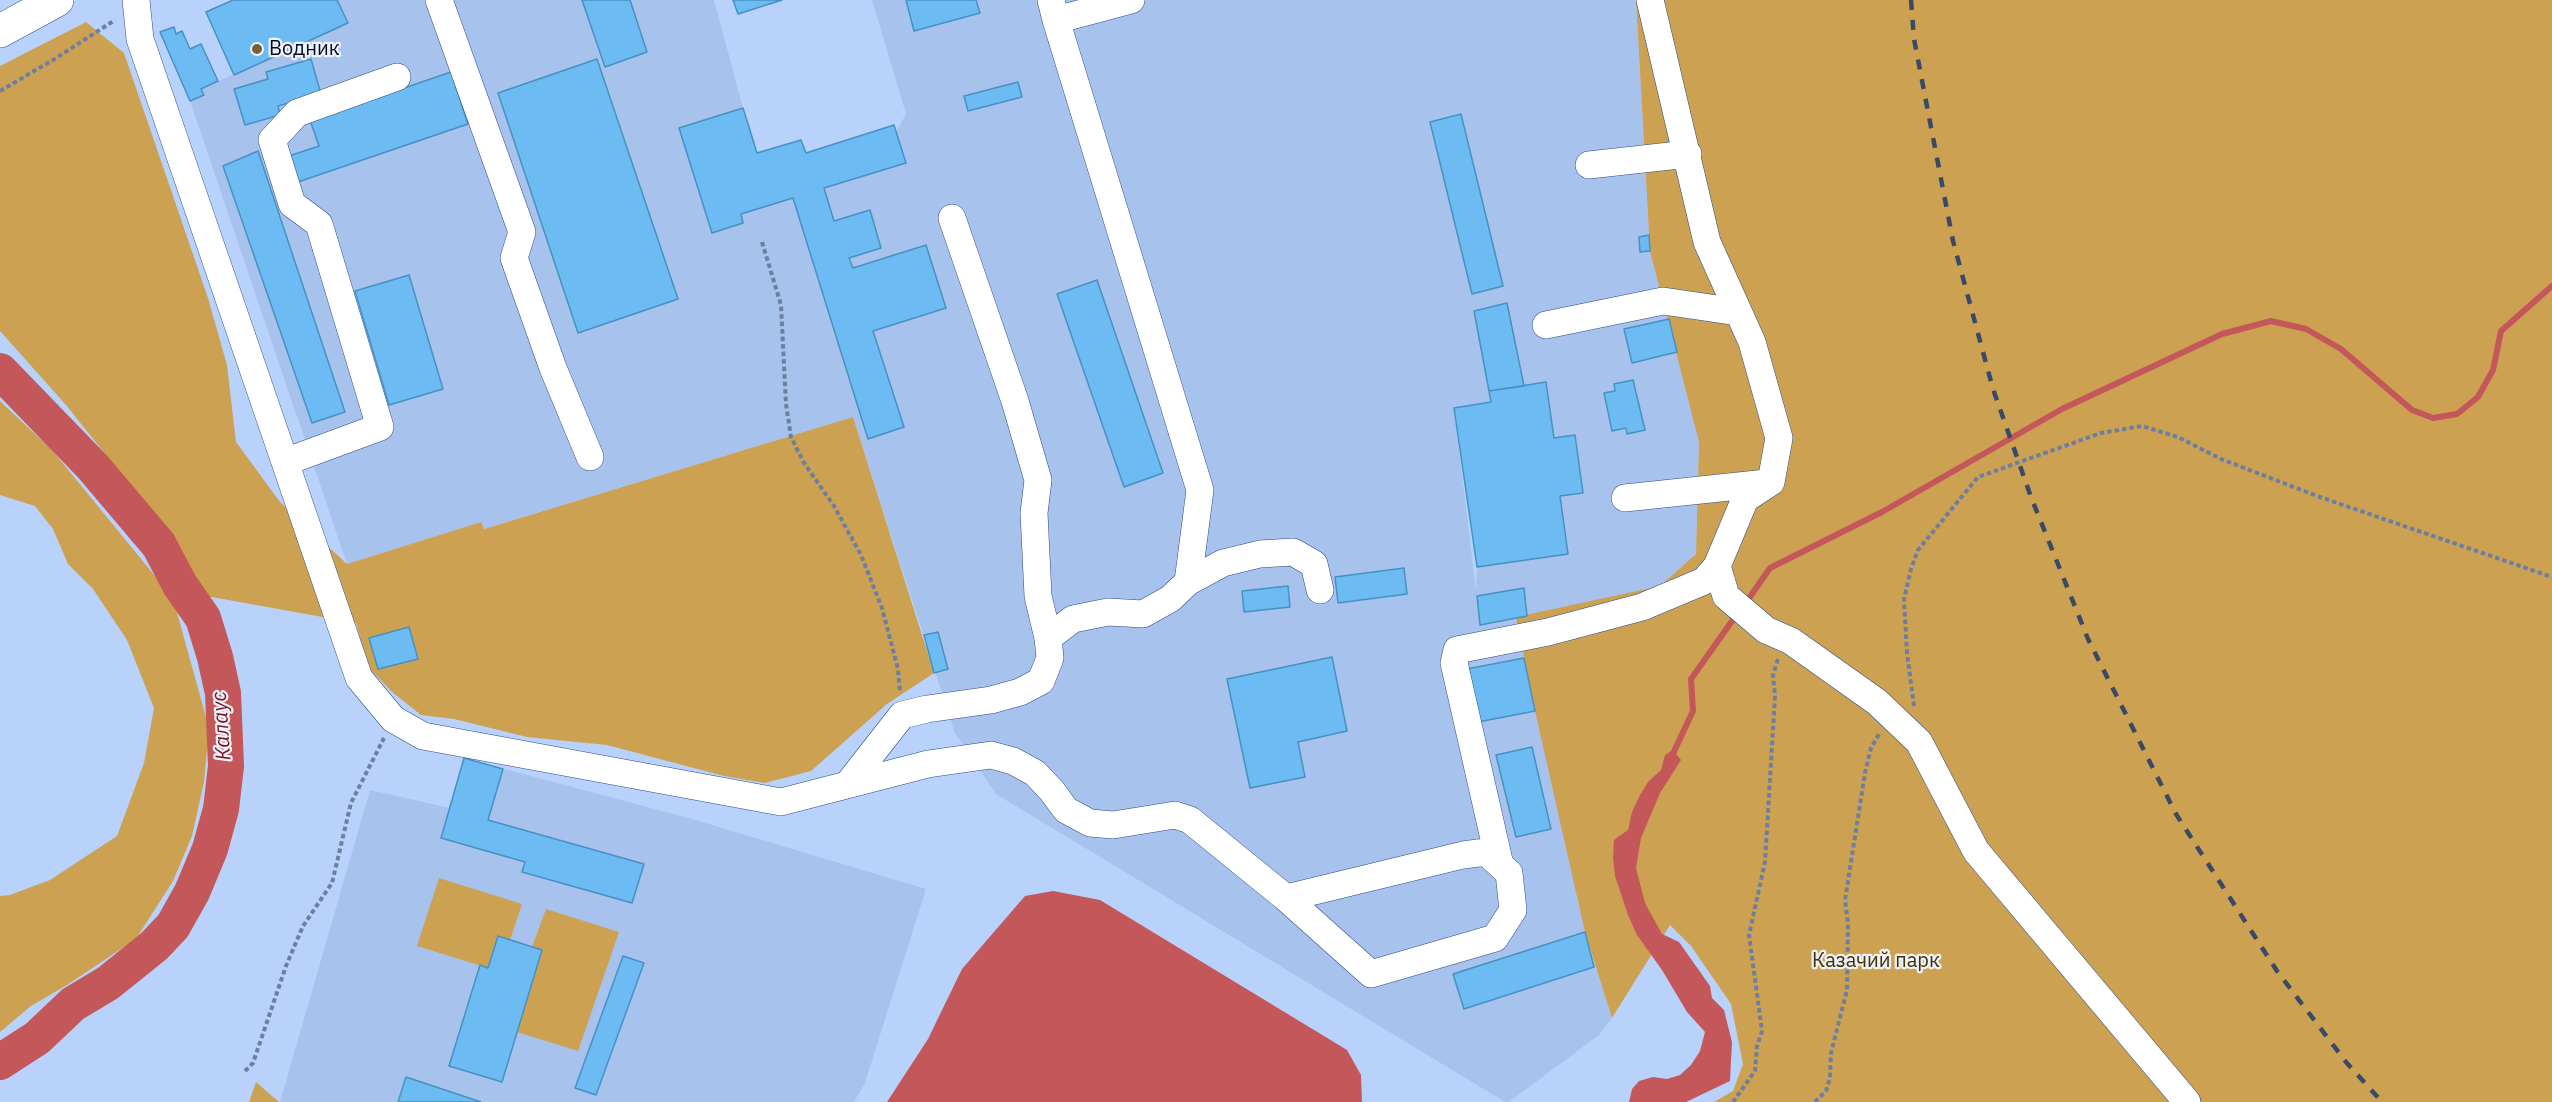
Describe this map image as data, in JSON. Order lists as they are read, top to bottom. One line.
{"water":["Калаус"],"parks":["Казачий парк"],"places":["Водник"]}
